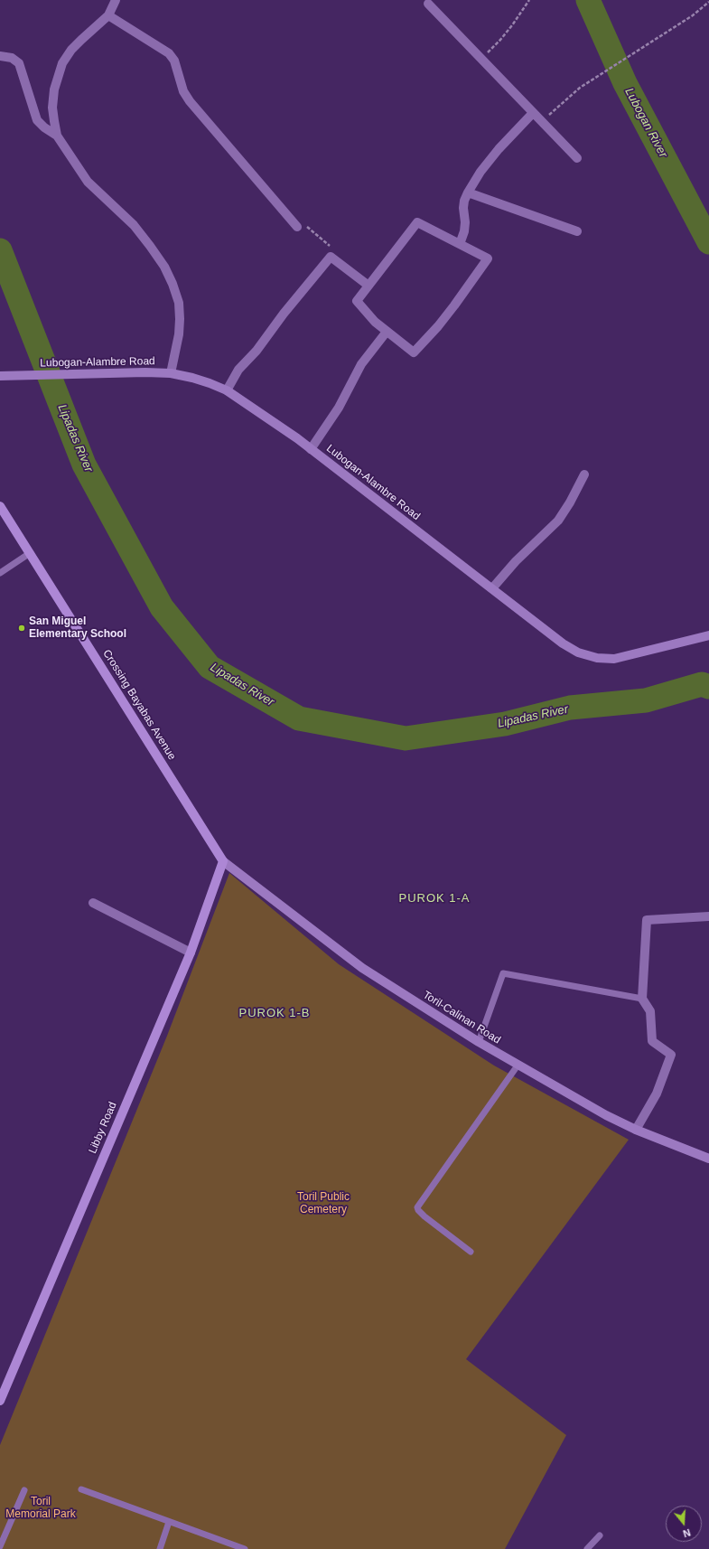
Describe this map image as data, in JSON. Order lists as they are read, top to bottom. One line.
{"streets":{"main road":["Crossing Bayabas Avenue","Libby Road"],"street":["Lubogan-Alambre Road","Toril-Calinan Road"]},"crossings":[["Crossing Bayabas Avenue","Toril-Calinan Road"],["Crossing Bayabas Avenue","Libby Road"],["Toril-Calinan Road","Libby Road"]],"districts":["PUROK 1-A","PUROK 1-B"],"water":["Lubogan River","Lipadas River"],"parks":["Toril Public Cemetery","Toril Memorial Park"],"places":["San Miguel Elementary School"],"north":"bottom"}
